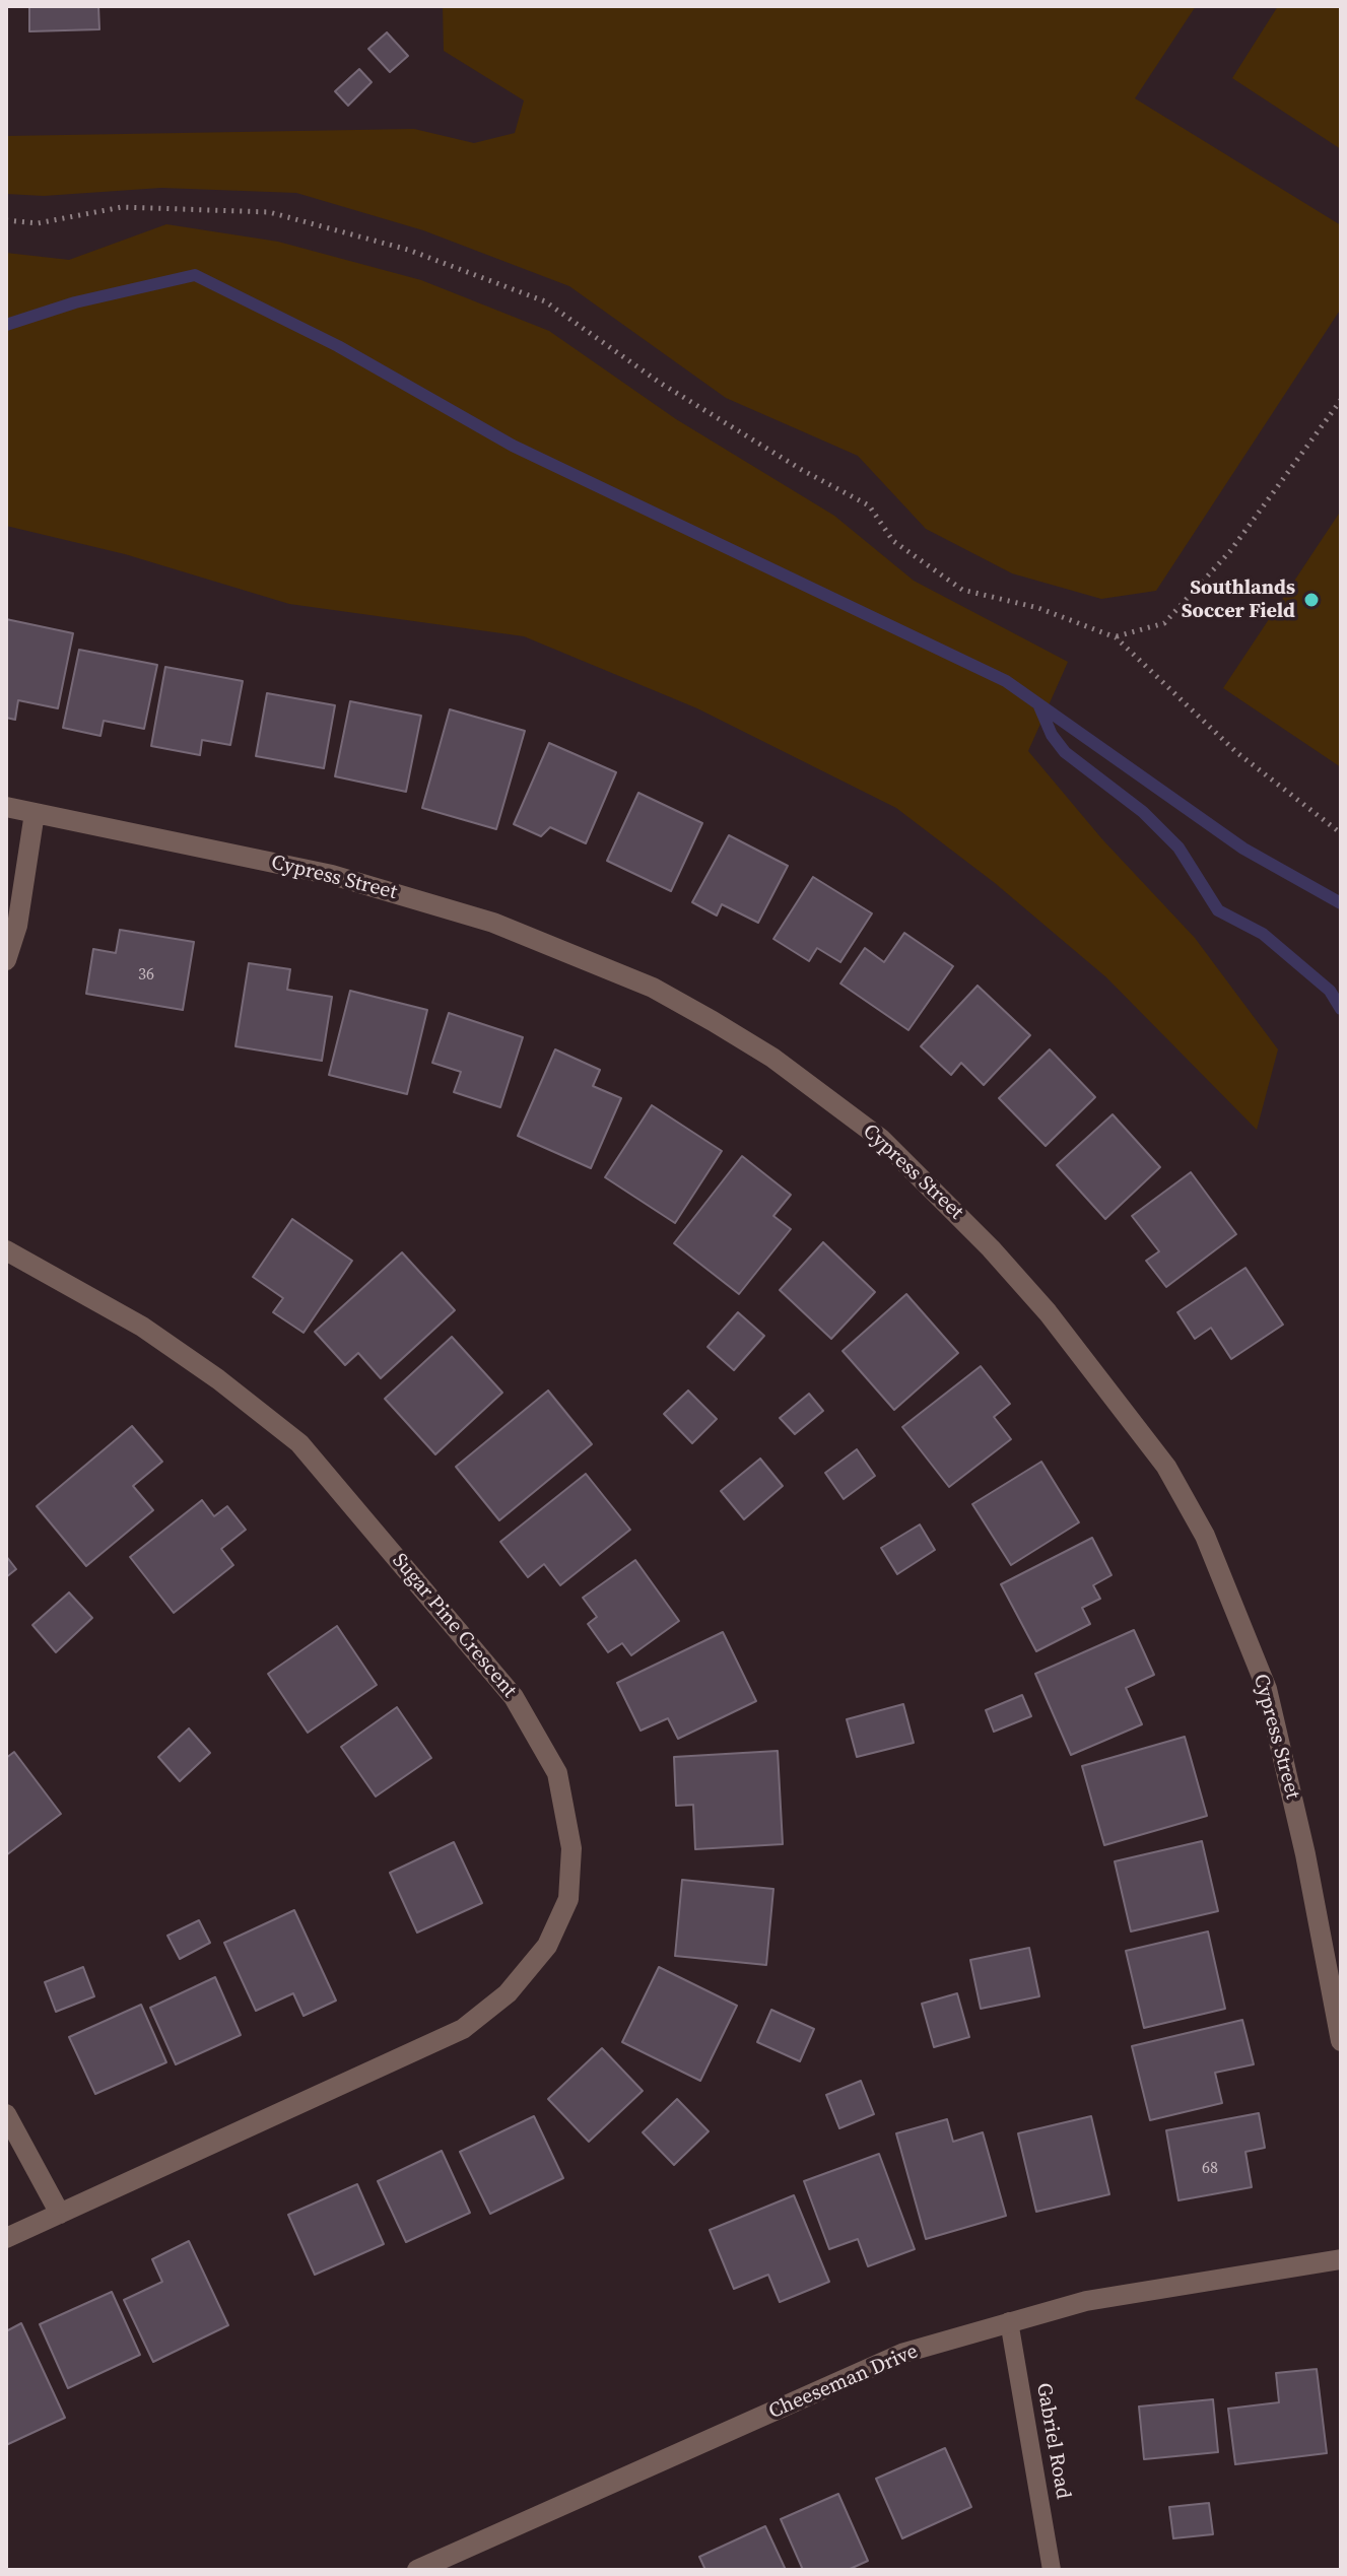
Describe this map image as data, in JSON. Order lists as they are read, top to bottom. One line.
{"streets":{"street":["Cypress Street","Sugar Pine Crescent","Cheeseman Drive"],"lane":["Gabriel Road"]},"crossings":[["Cheeseman Drive","Gabriel Road"]],"places":["Southlands Soccer Field"],"house_numbers":["36","68"]}
